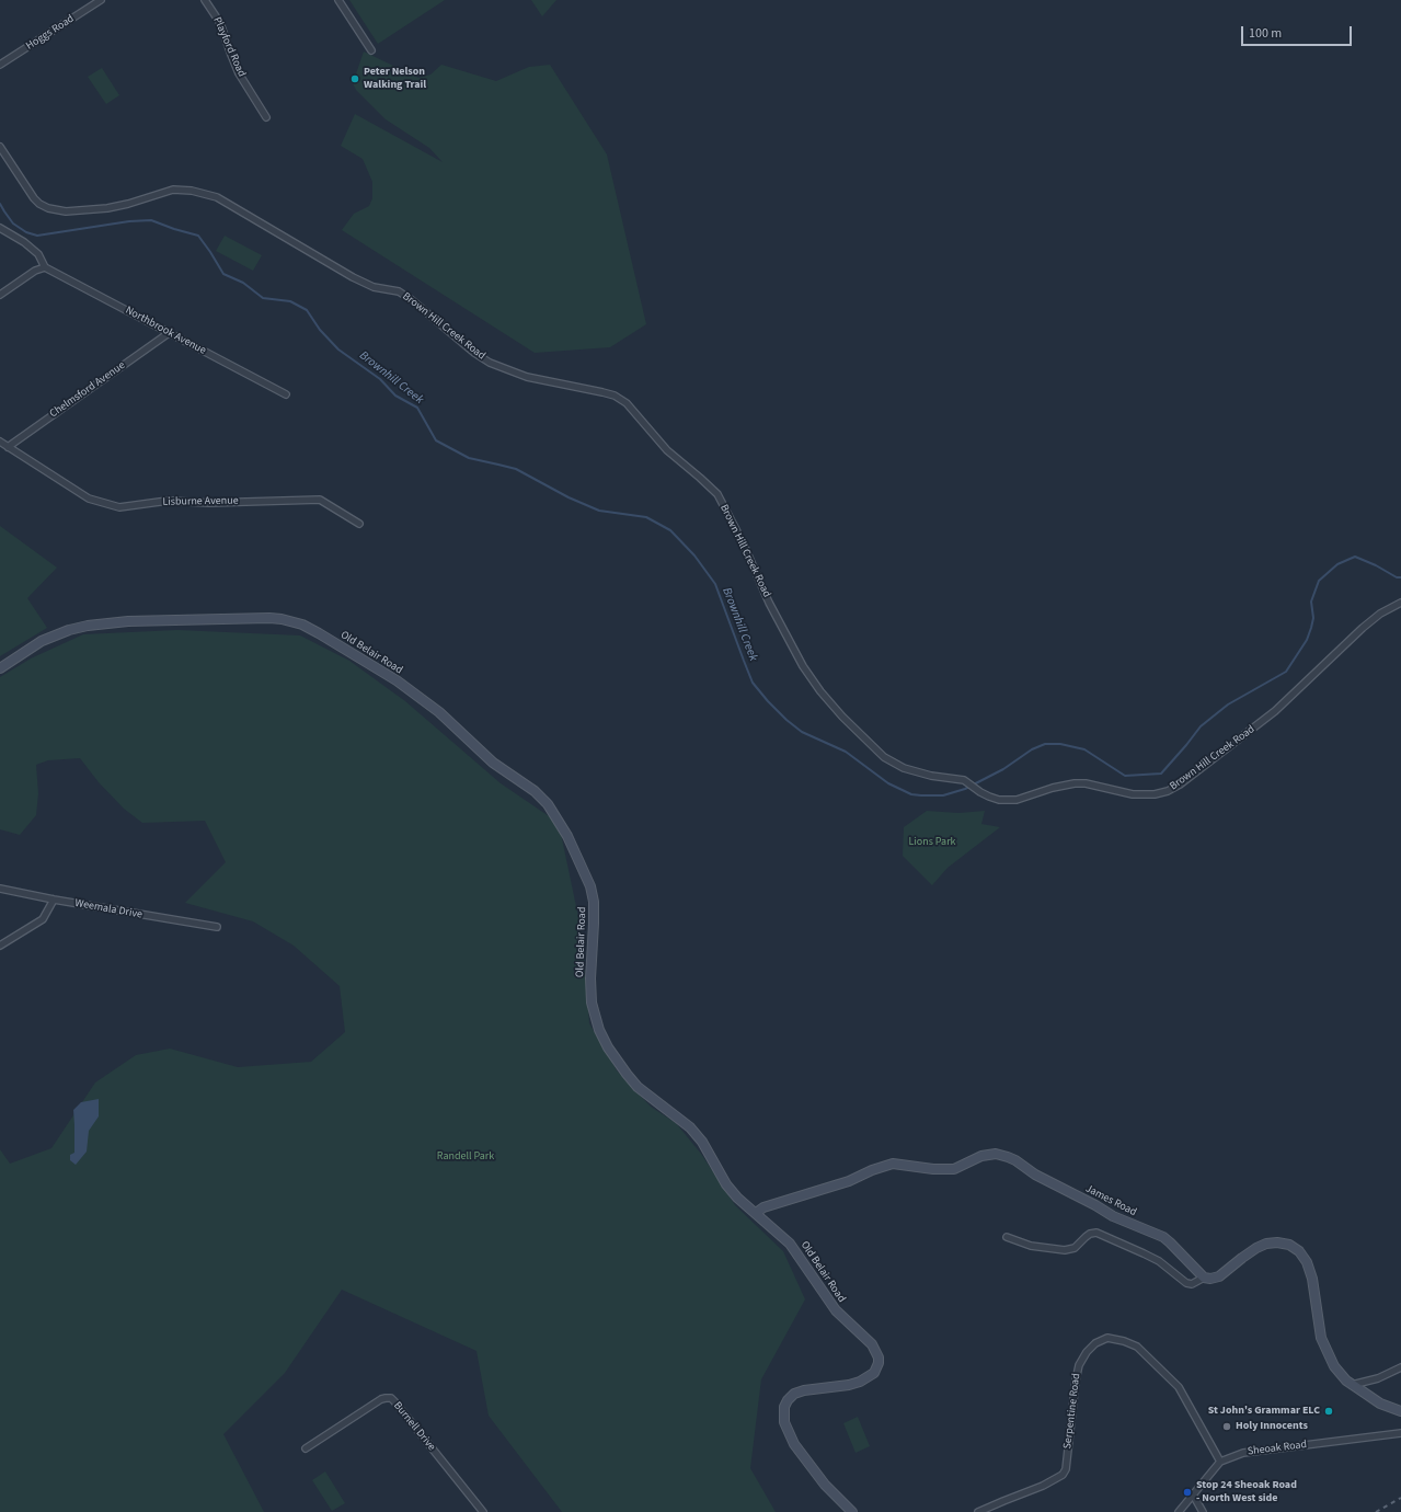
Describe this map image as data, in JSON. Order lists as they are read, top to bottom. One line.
{"streets":{"main road":["Old Belair Road","James Road"],"street":["Hoggs Road","Playford Road","Brown Hill Creek Road","Northbrook Avenue","Chelmsford Avenue","Lisburne Avenue","Weemala Drive","Serpentine Road","Burnell Drive","Sheoak Road"]},"crossings":[["Northbrook Avenue","Chelmsford Avenue"],["Chelmsford Avenue","Lisburne Avenue"],["Old Belair Road","James Road"],["Serpentine Road","Sheoak Road"]],"water":["Brownhill Creek"],"parks":["Lions Park","Randell Park"],"places":["Peter Nelson Walking Trail","St John's Grammar ELC","Holy Innocents","Stop 24 Sheoak Road - North West side"],"scale_bar":"100 m"}
